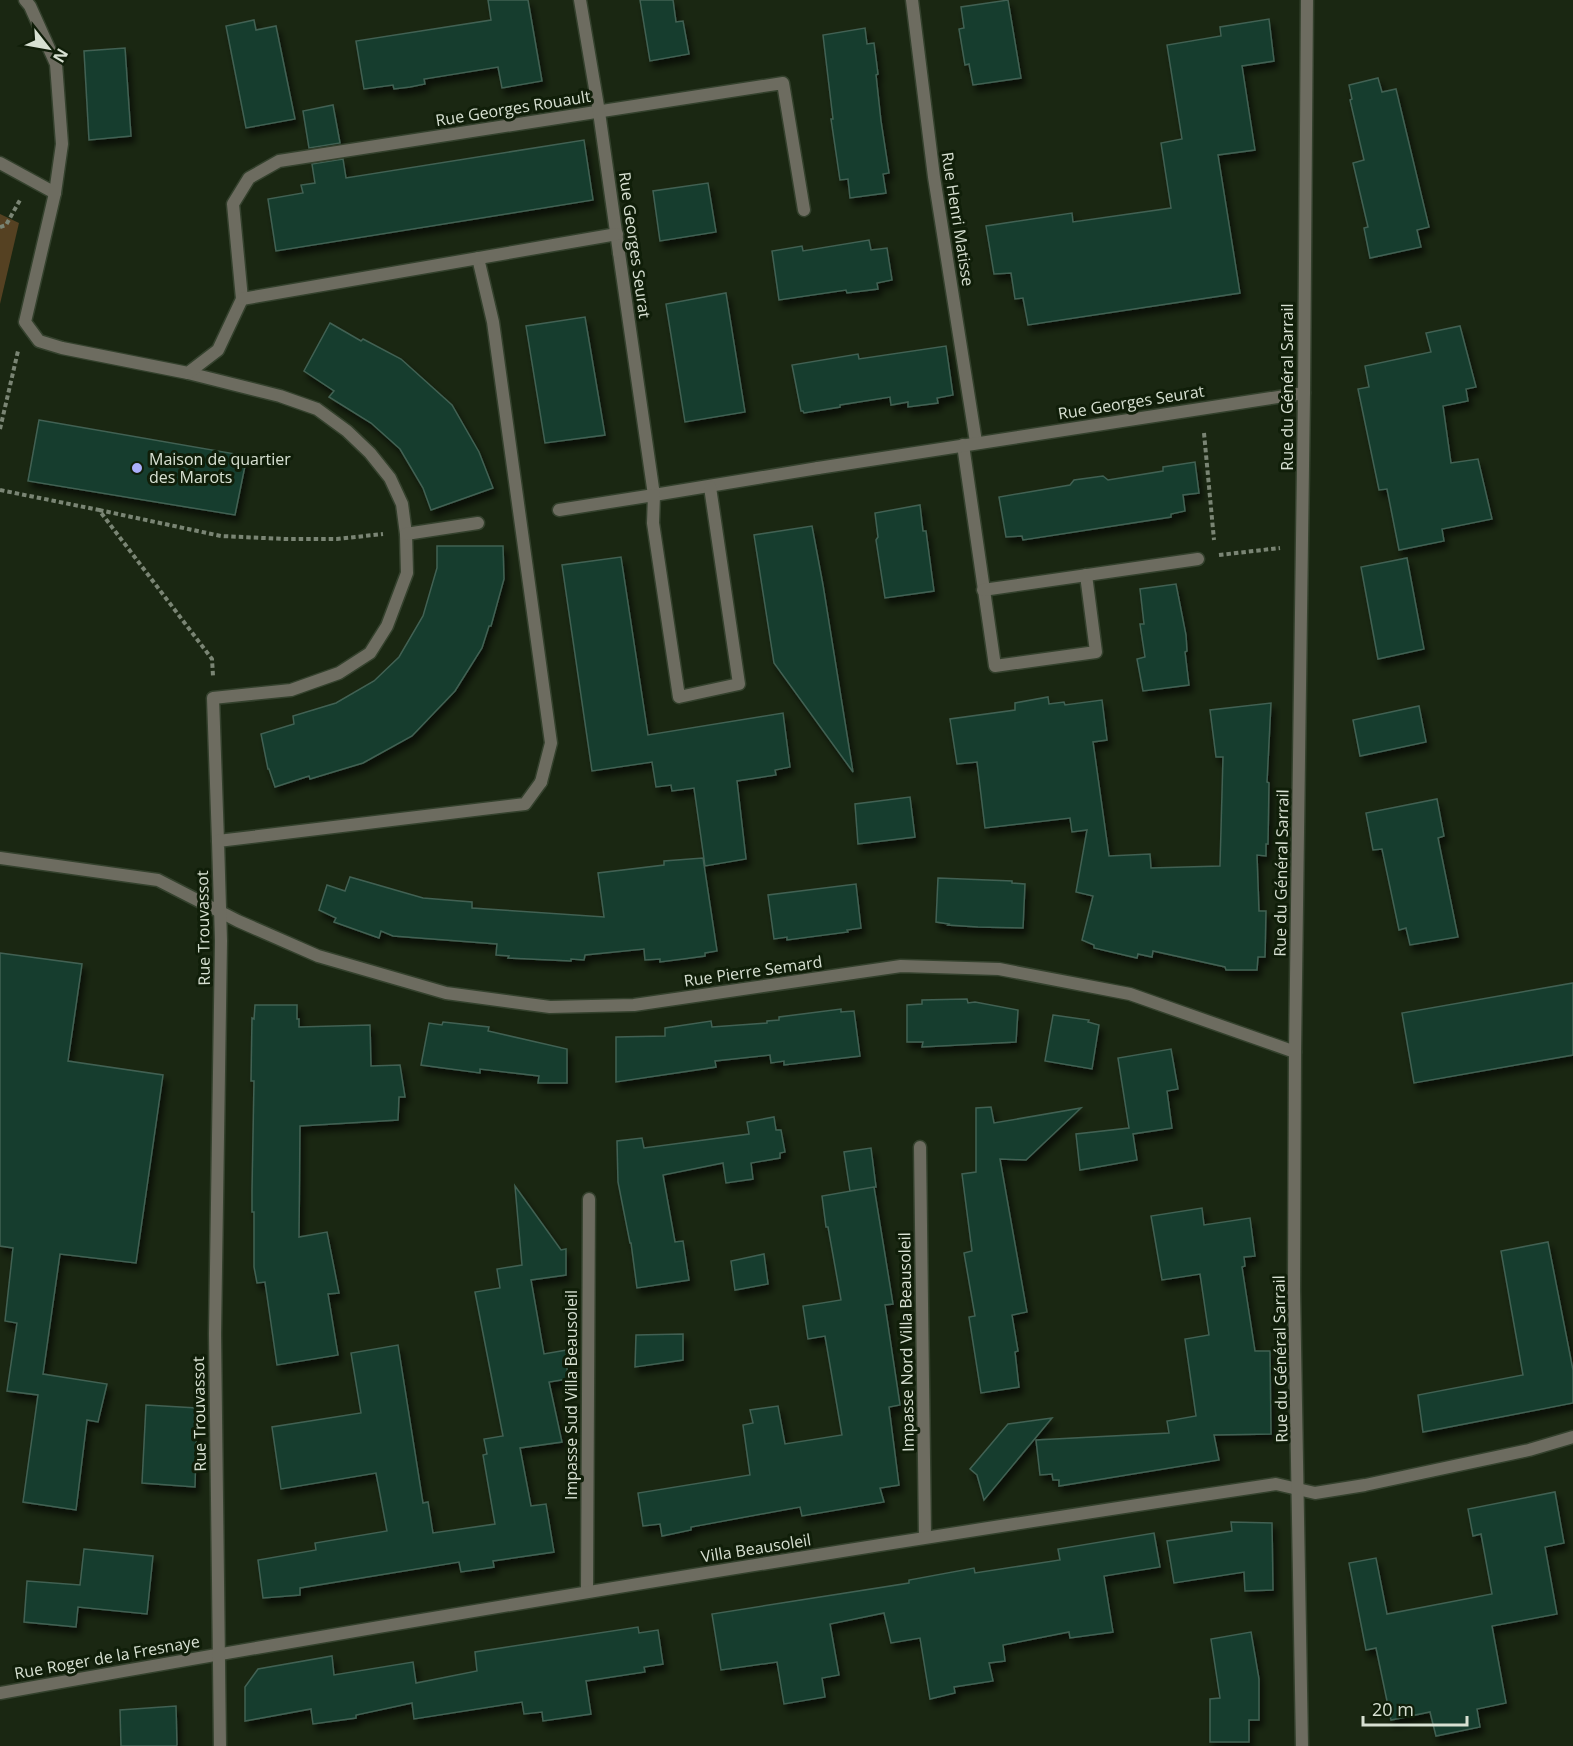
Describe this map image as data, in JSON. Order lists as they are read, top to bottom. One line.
{"streets":{"street":["Rue Georges Rouault","Rue Henri Matisse","Rue Georges Seurat","Rue du Général Sarrail","Rue Trouvassot","Rue Pierre Semard","Impasse Nord Villa Beausoleil","Impasse Sud Villa Beausoleil","Villa Beausoleil","Rue Roger de la Fresnaye"]},"crossings":[["Rue Georges Rouault","Rue Georges Seurat"],["Rue Henri Matisse","Rue Georges Seurat"],["Rue Georges Seurat","Rue du Général Sarrail"],["Rue du Général Sarrail","Rue Pierre Semard"],["Rue du Général Sarrail","Villa Beausoleil"],["Rue Trouvassot","Rue Pierre Semard"],["Rue Trouvassot","Villa Beausoleil"],["Rue Trouvassot","Rue Roger de la Fresnaye"],["Impasse Nord Villa Beausoleil","Villa Beausoleil"],["Impasse Sud Villa Beausoleil","Villa Beausoleil"],["Villa Beausoleil","Rue Roger de la Fresnaye"]],"places":["Maison de quartier des Marots"],"scale_bar":"20 m","north":"bottom right"}
